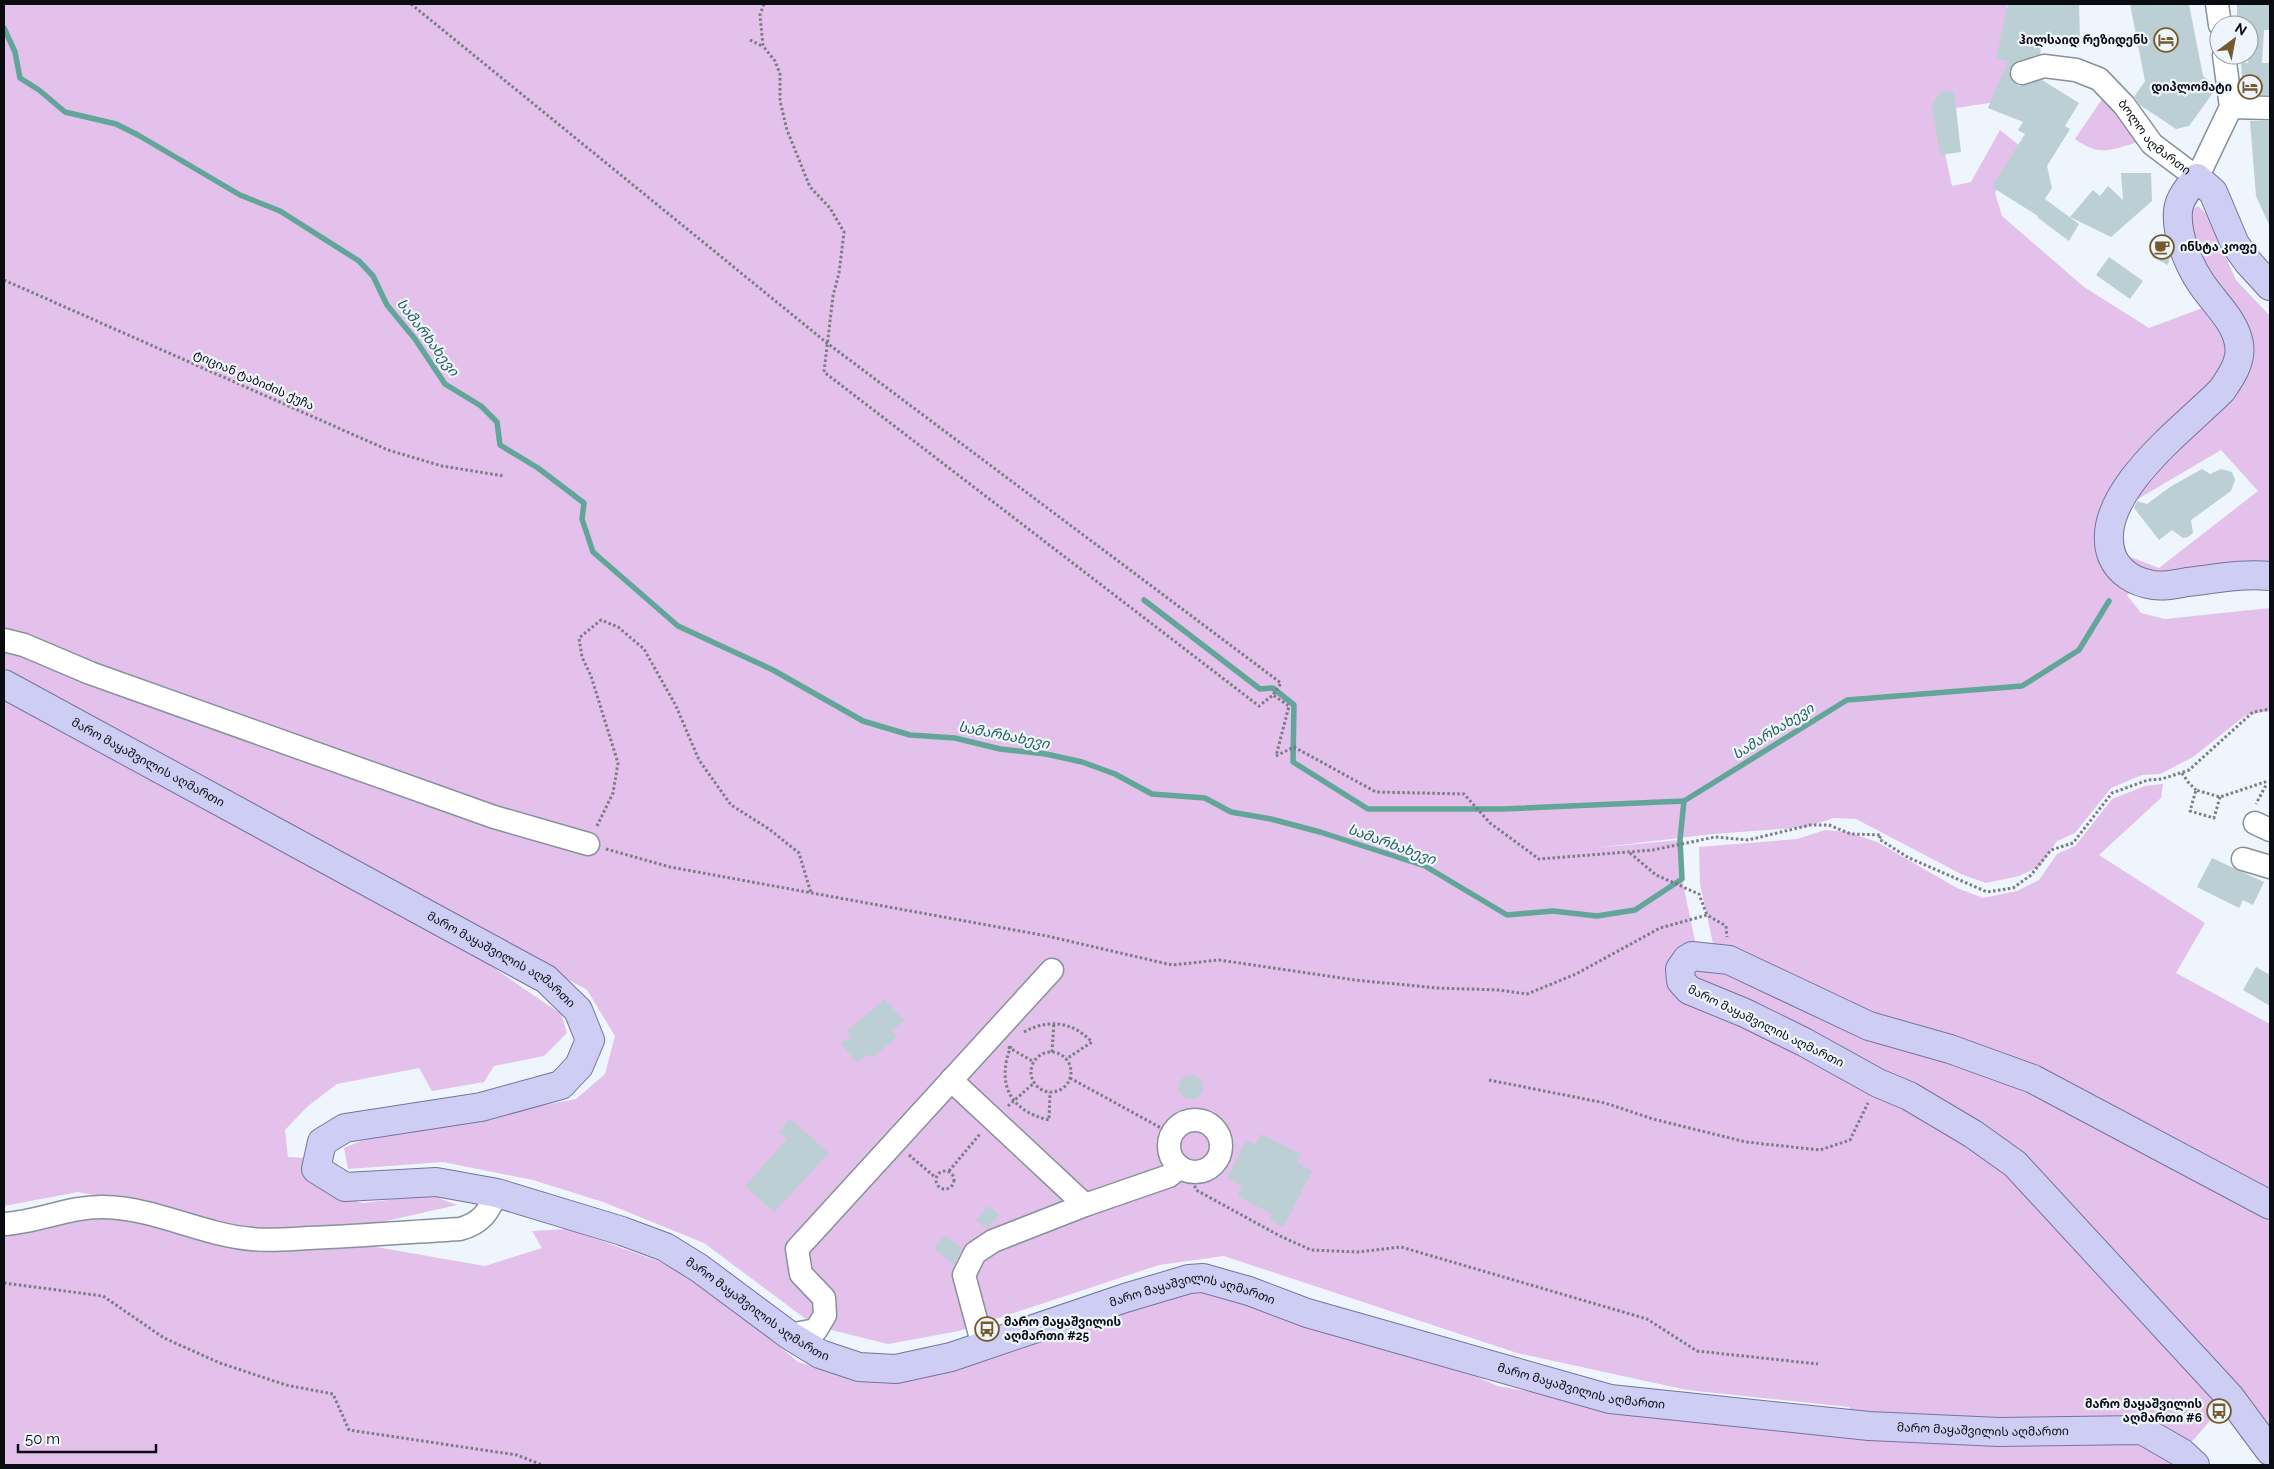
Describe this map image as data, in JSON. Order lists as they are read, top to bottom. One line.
{"streets":{"main road":["მარო მაყაშვილის აღმართი"],"street":["ბოლო აღმართი"],"path":["ტიციან ტაბიძის ქუჩა"]},"water":["სამარხახევი"],"places":{"hotel":["ჰილსაიდ რეზიდენს","დიპლომატი"],"cafe":["ინსტა კოფე"],"bus stop":["მარო მაყაშვილის აღმართი #25","მარო მაყაშვილის აღმართი #6"]},"scale_bar":"50 m","north":"top right"}
